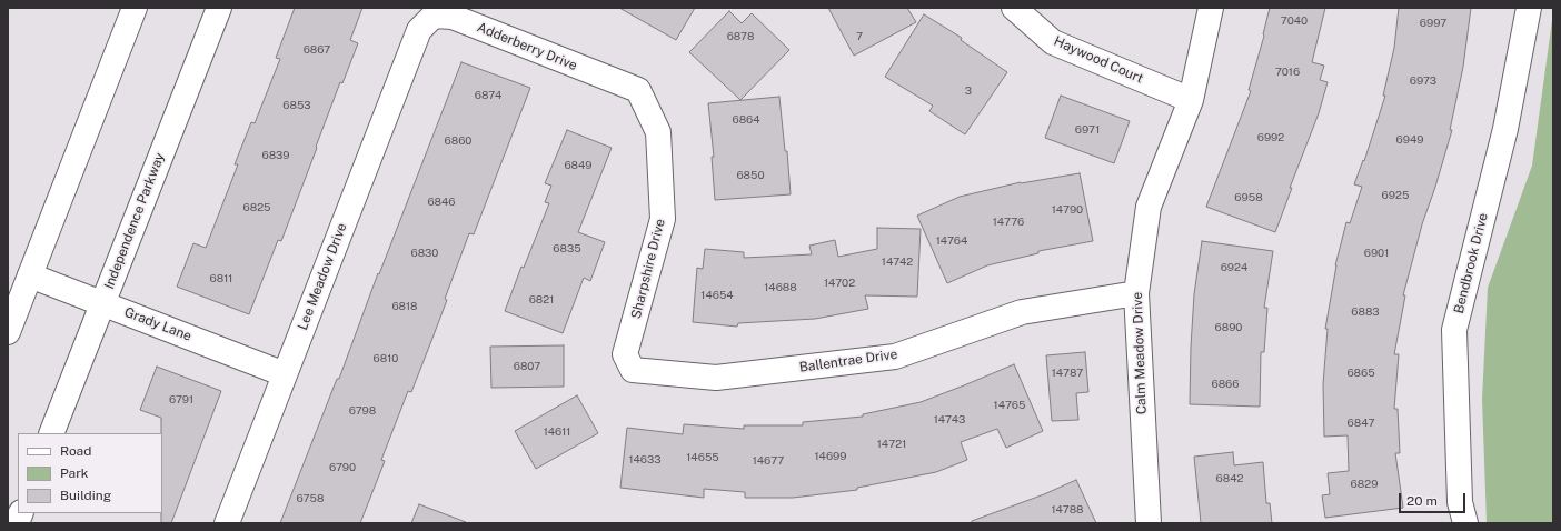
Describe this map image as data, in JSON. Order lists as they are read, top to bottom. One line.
{"streets":{"street":["Adderberry Drive","Haywood Court","Independence Parkway","Bendbrook Drive","Sharpshire Drive","Lee Meadow Drive","Grady Lane","Calm Meadow Drive","Ballentrae Drive"]},"crossings":[["Adderberry Drive","Sharpshire Drive"],["Adderberry Drive","Lee Meadow Drive"],["Haywood Court","Calm Meadow Drive"],["Independence Parkway","Grady Lane"],["Sharpshire Drive","Ballentrae Drive"],["Lee Meadow Drive","Grady Lane"],["Calm Meadow Drive","Ballentrae Drive"]],"house_numbers":["7040","6997","6878","7","6867","7016","6973","3","6874","6853","6864","6971","6992","6949","6860","6839","6849","6850","6925","6958","6846","6825","14790","14776","14764","6835","6830","6901","14742","6924","6811","14702","14688","14654","6821","6818","6883","6890","6810","6807","14787","6865","6866","6791","14765","6798","14743","6847","14611","14721","14699","14655","14633","14677","6790","6842","6829","6758","14788"],"legend":["Road","Park","Building"],"scale_bar":"20 m"}
